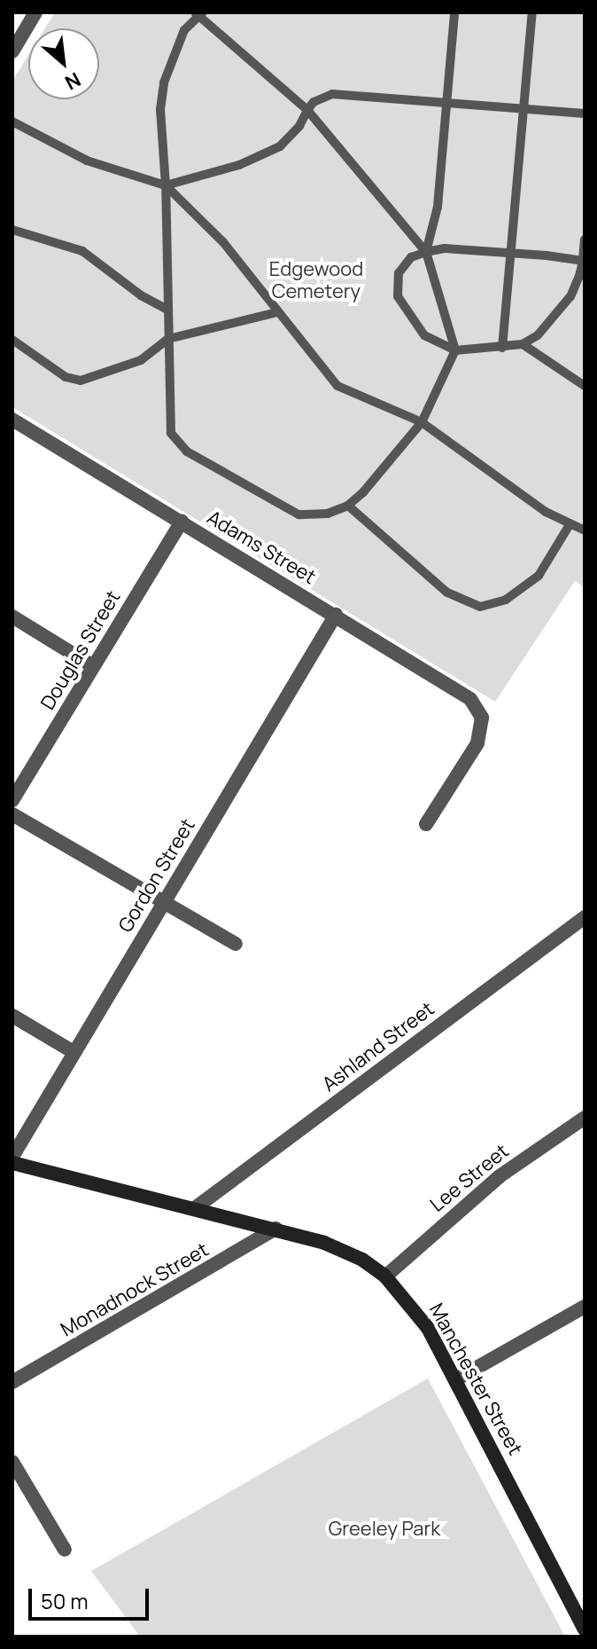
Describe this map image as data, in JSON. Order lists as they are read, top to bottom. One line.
{"streets":{"street":["Adams Street","Douglas Street","Gordon Street","Ashland Street","Lee Street","Monadnock Street","Manchester Street"]},"crossings":[["Adams Street","Douglas Street"],["Adams Street","Gordon Street"],["Ashland Street","Manchester Street"],["Lee Street","Manchester Street"],["Monadnock Street","Manchester Street"]],"parks":["Edgewood Cemetery","Greeley Park"],"scale_bar":"50 m","north":"bottom right"}
